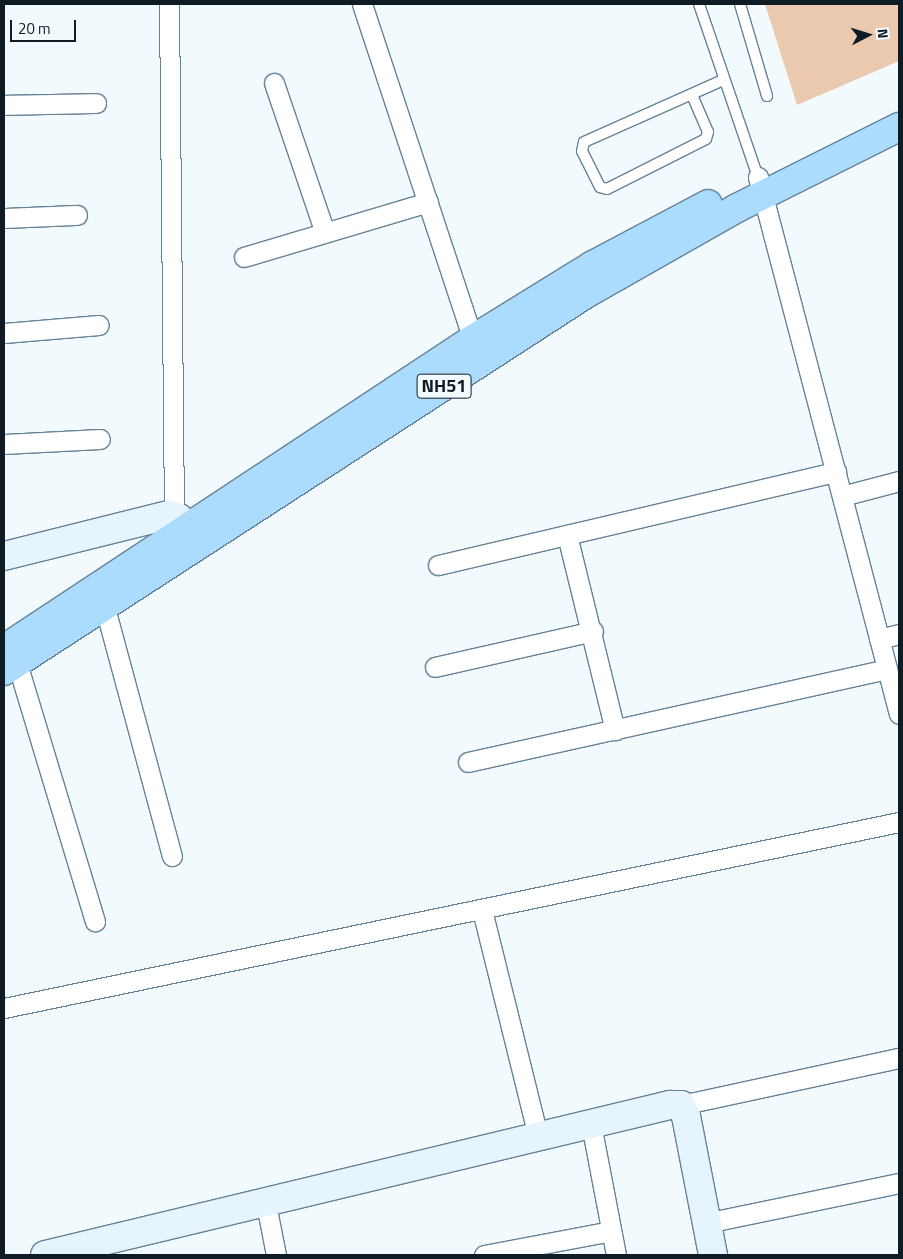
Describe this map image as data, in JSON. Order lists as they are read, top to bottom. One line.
{"streets":{"highway":["NH51"]},"scale_bar":"20 m","north":"right"}
